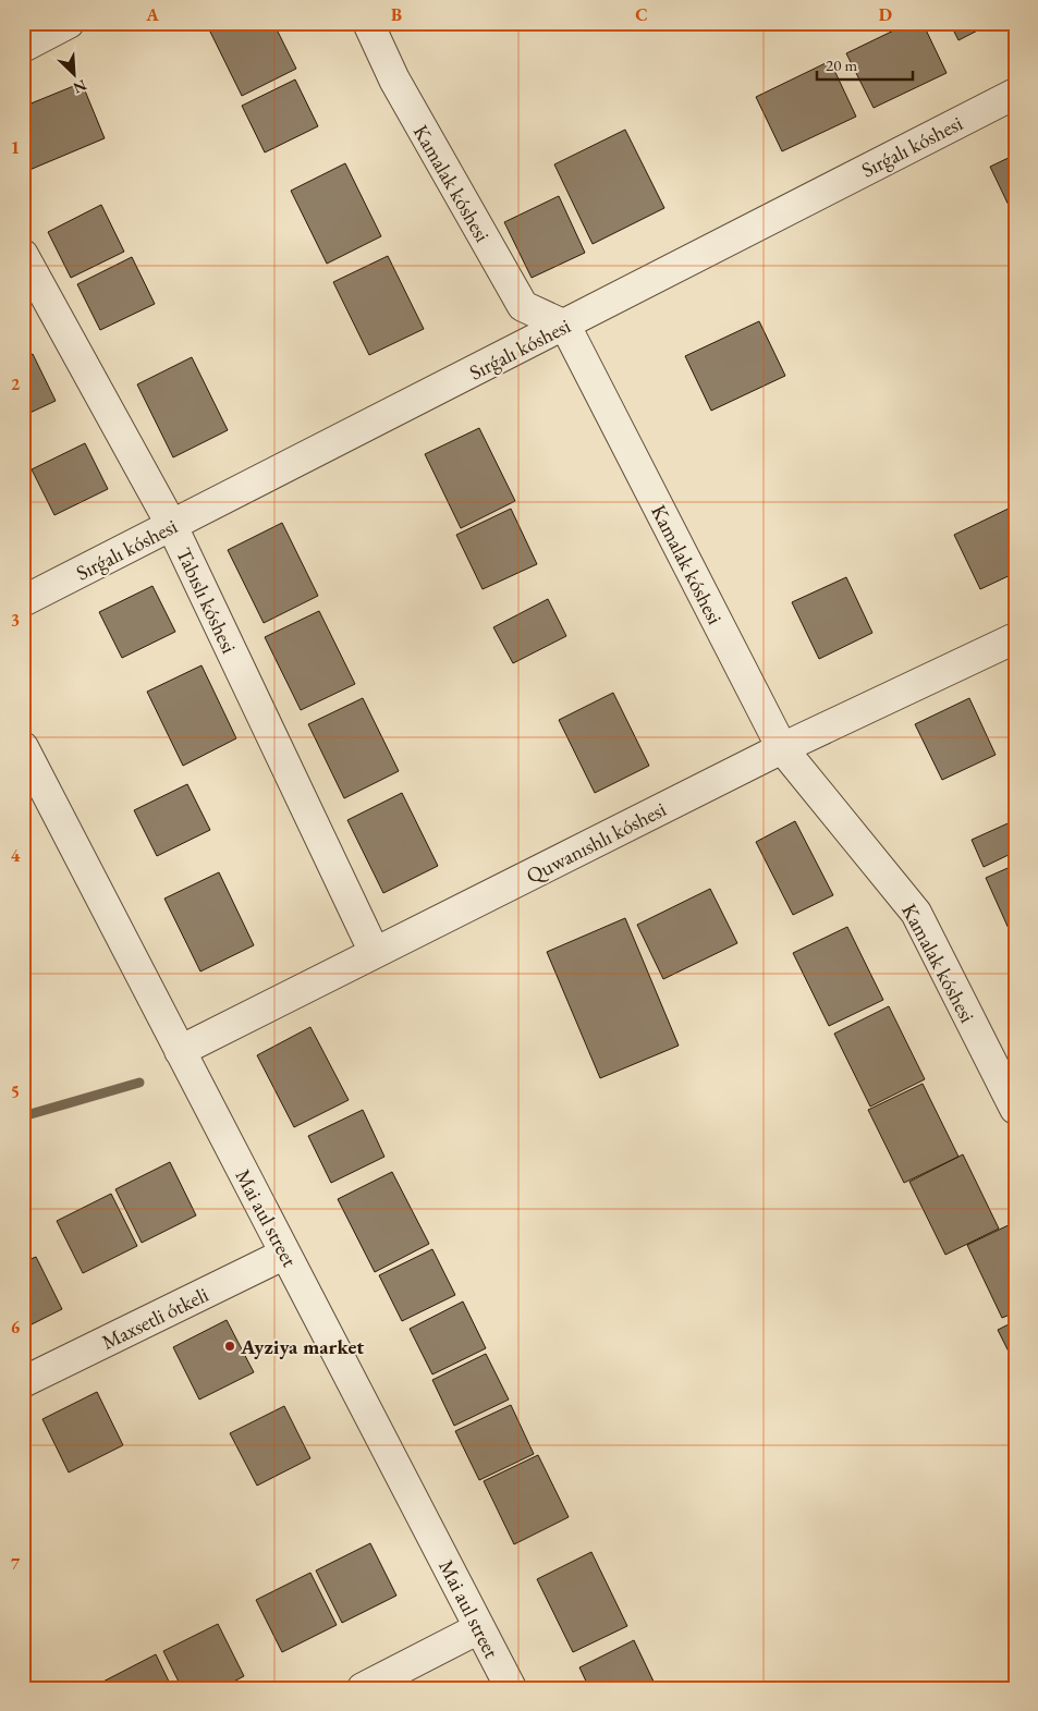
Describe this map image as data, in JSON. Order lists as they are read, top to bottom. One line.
{"streets":{"street":["Sırǵalı kóshesi","Kamalak kóshesi","Tabıslı kóshesi","Quwanıshlı kóshesi","Mai aul street","Maxsetli ótkeli"]},"crossings":[["Sırǵalı kóshesi","Kamalak kóshesi"],["Sırǵalı kóshesi","Tabıslı kóshesi"],["Kamalak kóshesi","Quwanıshlı kóshesi"],["Tabıslı kóshesi","Quwanıshlı kóshesi"],["Quwanıshlı kóshesi","Mai aul street"],["Mai aul street","Maxsetli ótkeli"]],"places":["Ayziya market"],"scale_bar":"20 m","north":"bottom right","grid":{"columns":["A","B","C","D"],"rows":["1","2","3","4","5","6","7"]}}
